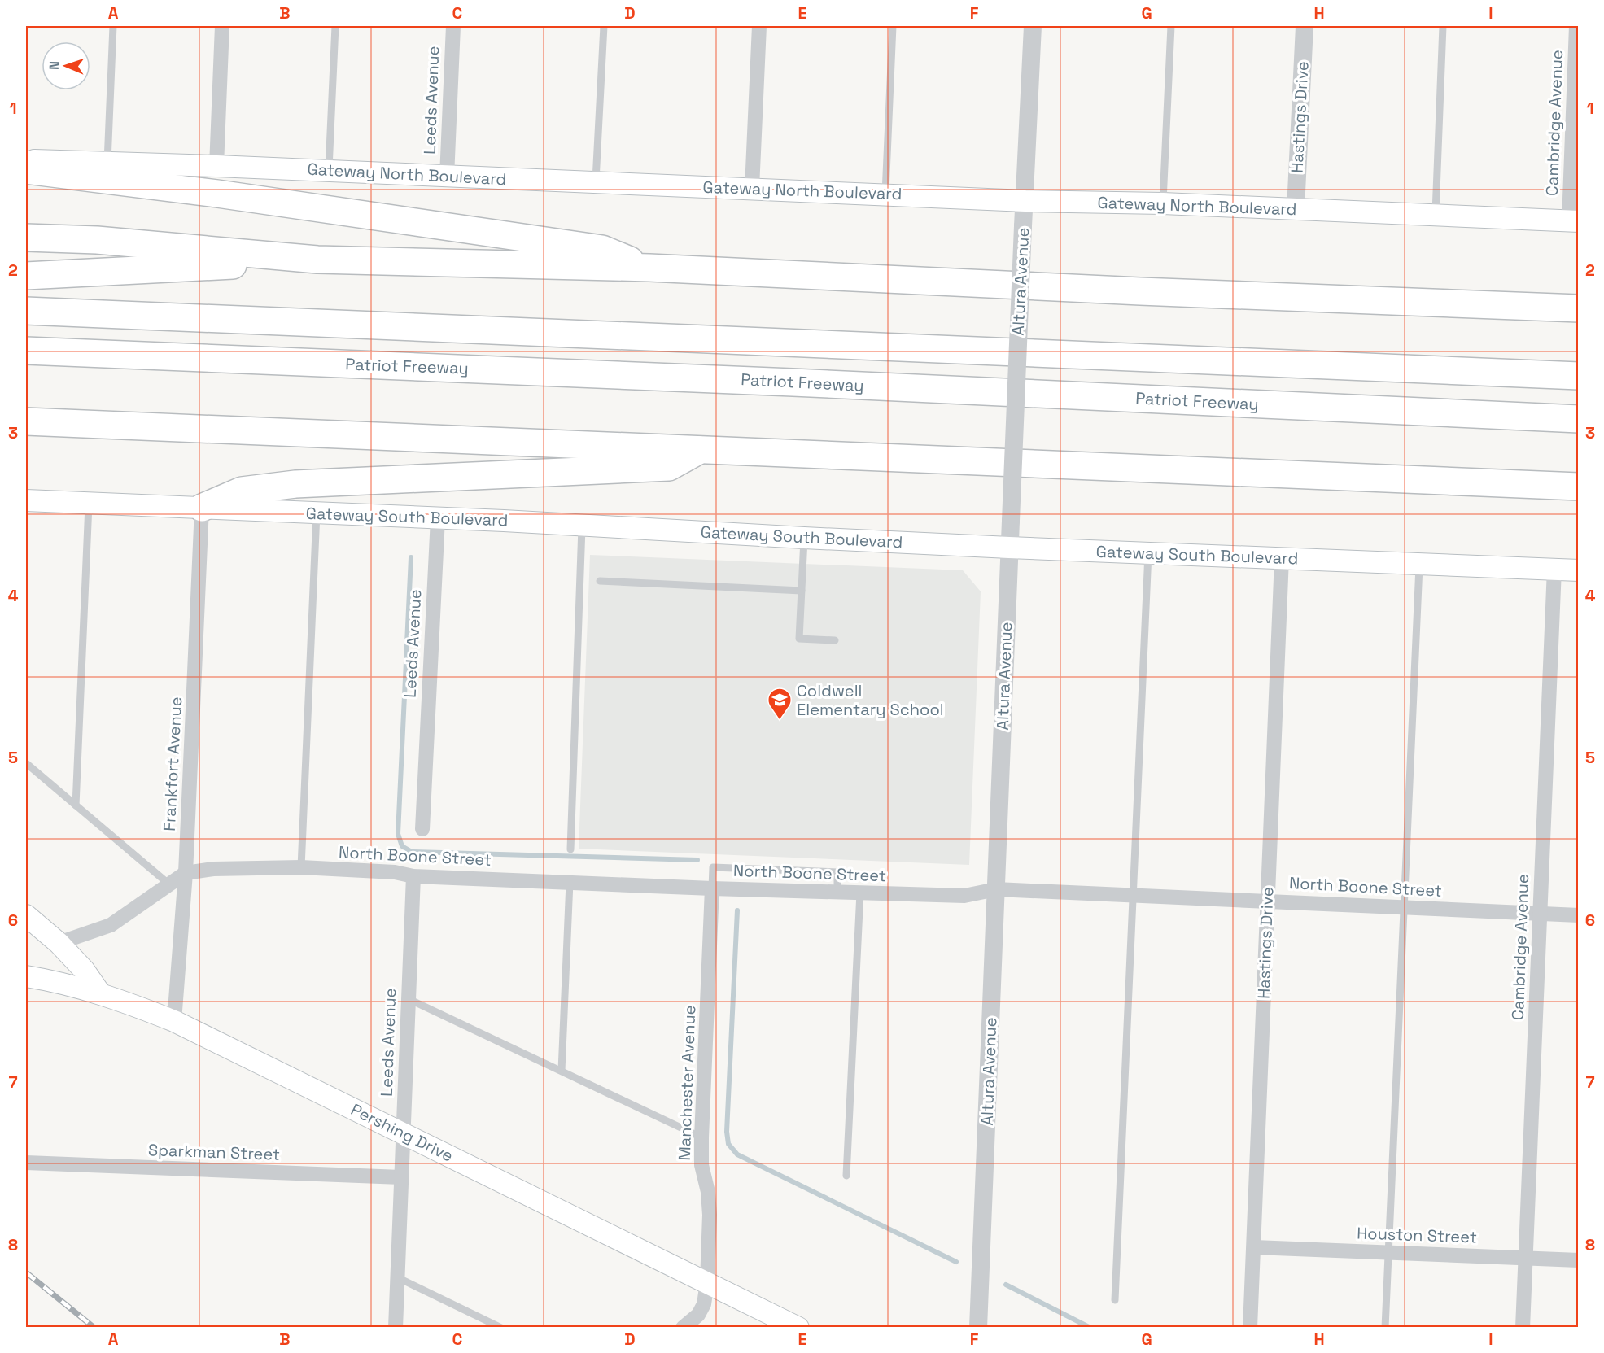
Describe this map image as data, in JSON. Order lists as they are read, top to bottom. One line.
{"streets":{"highway":["Patriot Freeway"],"main road":["Gateway North Boulevard","Gateway South Boulevard","Pershing Drive"],"street":["Leeds Avenue","Hastings Drive","Cambridge Avenue","Altura Avenue","Frankfort Avenue","North Boone Street","Manchester Avenue","Sparkman Street","Houston Street"]},"crossings":[["Leeds Avenue","Gateway North Boulevard"],["Leeds Avenue","Gateway South Boulevard"],["Leeds Avenue","North Boone Street"],["Leeds Avenue","Pershing Drive"],["Leeds Avenue","Sparkman Street"],["Hastings Drive","Gateway North Boulevard"],["Hastings Drive","Gateway South Boulevard"],["Hastings Drive","North Boone Street"],["Hastings Drive","Houston Street"],["Cambridge Avenue","Gateway North Boulevard"],["Cambridge Avenue","Gateway South Boulevard"],["Cambridge Avenue","North Boone Street"],["Cambridge Avenue","Houston Street"],["Gateway North Boulevard","Altura Avenue"],["Altura Avenue","Gateway South Boulevard"],["Altura Avenue","North Boone Street"],["Gateway South Boulevard","Frankfort Avenue"],["Frankfort Avenue","North Boone Street"],["Frankfort Avenue","Pershing Drive"],["North Boone Street","Manchester Avenue"],["Manchester Avenue","Pershing Drive"]],"places":{"school or university":["Coldwell Elementary School"]},"north":"left","grid":{"columns":["A","B","C","D","E","F","G","H","I"],"rows":["1","2","3","4","5","6","7","8"]}}
